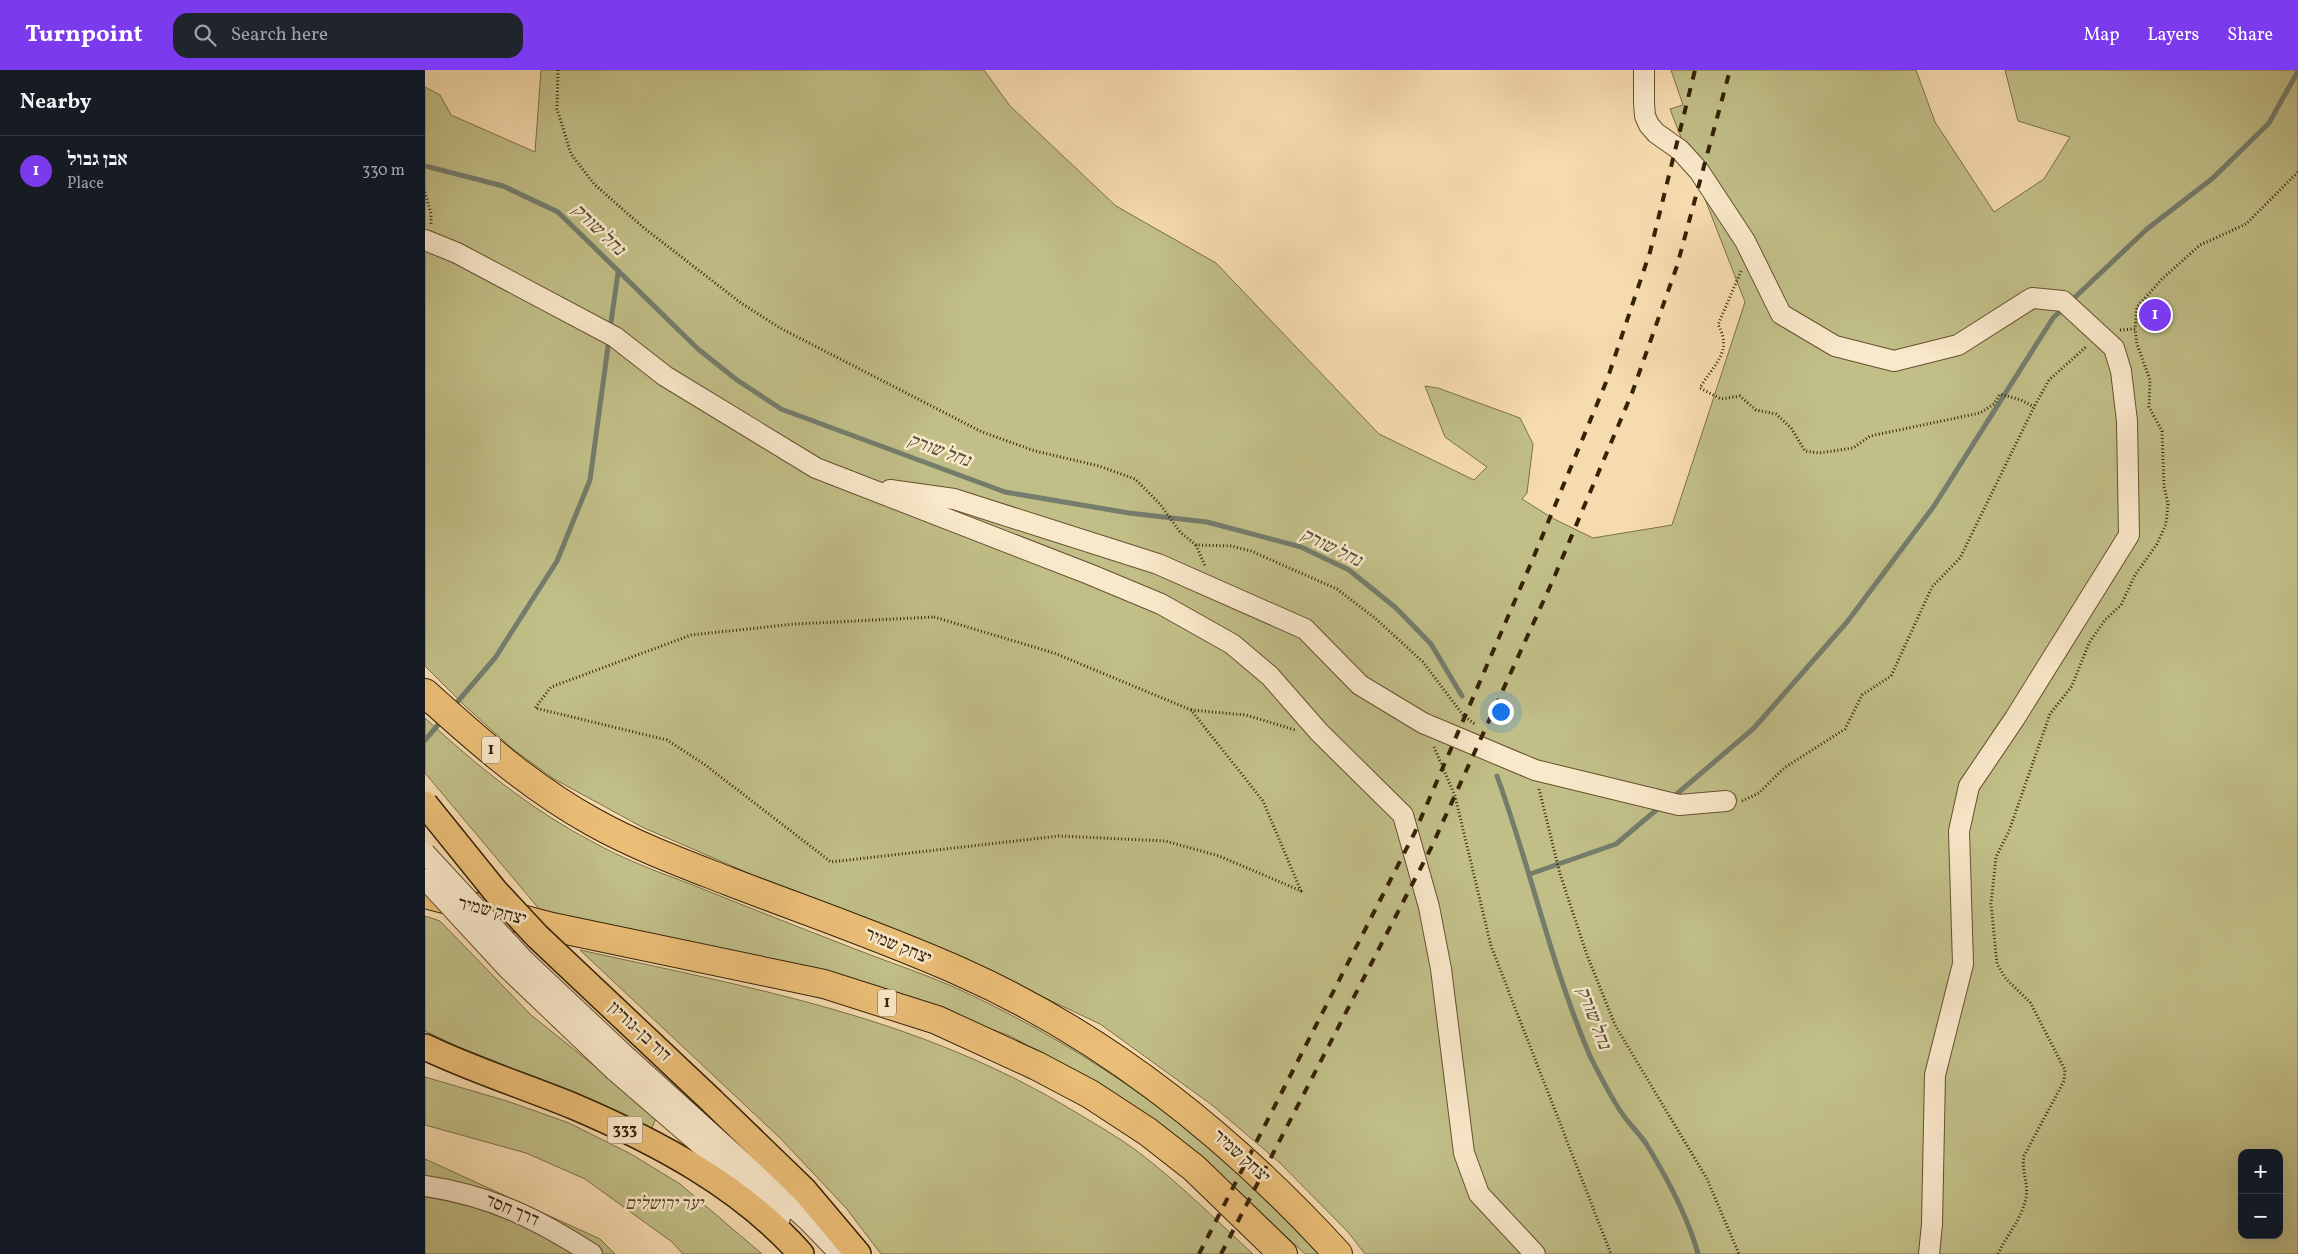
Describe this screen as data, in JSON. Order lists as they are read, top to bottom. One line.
{"streets":{"highway":["1","יצחק שמיר"],"main road":["דוד בן-גוריון","333"],"street":["דרך חסד"]},"water":["נחל שורק"],"parks":["יער ירושלים"],"page":{"header":"Turnpoint","search":"Search here","nav":["Map","Layers","Share"],"heading":"Nearby","list":[{"mark":"1","name":"אבן גבול","note":"Place","value":"330 m"}],"pins":"1","map_buttons":["+","−"]}}
